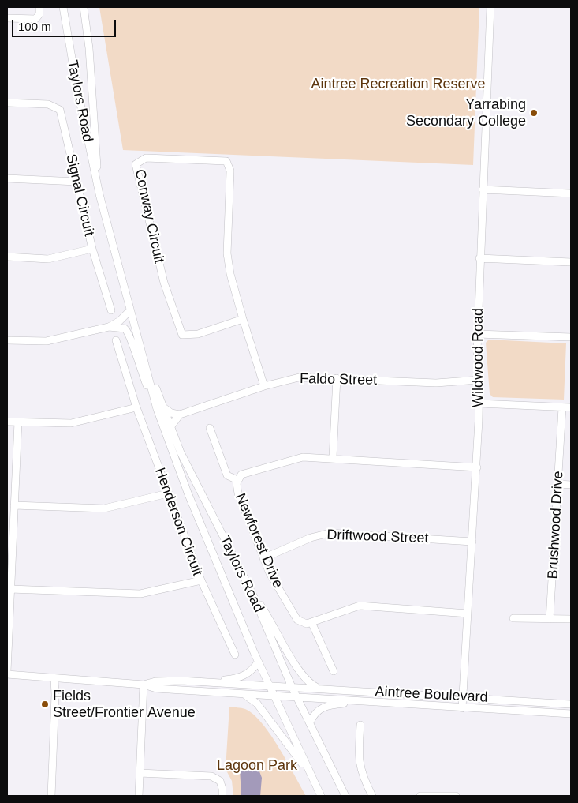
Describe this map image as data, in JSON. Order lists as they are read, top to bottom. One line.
{"streets":{"street":["Taylors Road","Signal Circuit","Conway Circuit","Wildwood Road","Faldo Street","Henderson Circuit","Brushwood Drive","Driftwood Street","Newforest Drive","Aintree Boulevard"]},"crossings":[["Taylors Road","Aintree Boulevard"],["Conway Circuit","Faldo Street"],["Wildwood Road","Faldo Street"],["Wildwood Road","Driftwood Street"],["Wildwood Road","Newforest Drive"],["Wildwood Road","Aintree Boulevard"],["Driftwood Street","Newforest Drive"]],"parks":["Aintree Recreation Reserve","Lagoon Park"],"places":["Yarrabing Secondary College","Fields Street/Frontier Avenue"],"scale_bar":"100 m"}
